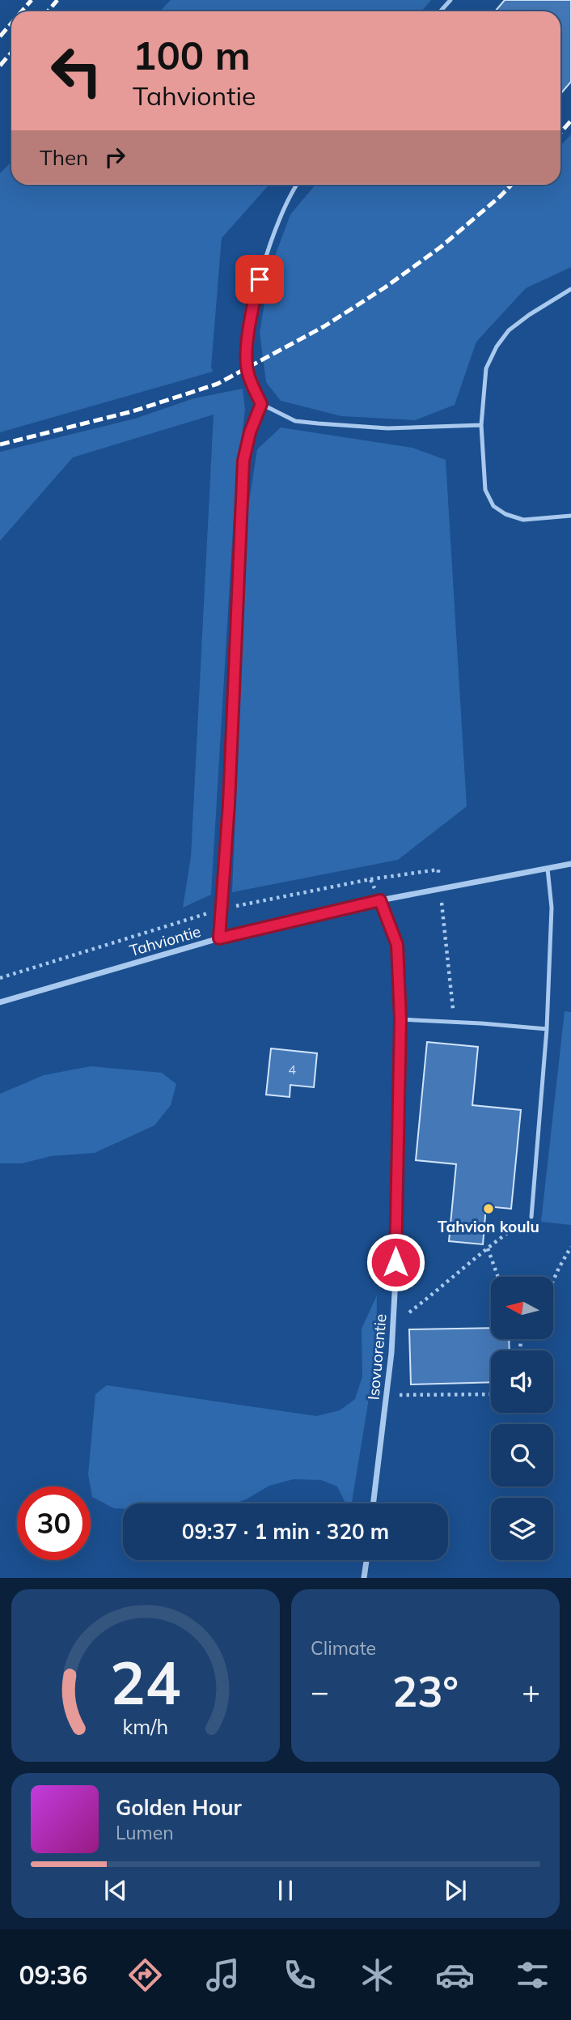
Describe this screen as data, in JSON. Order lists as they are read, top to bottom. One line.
{"streets":{"street":["Tahviontie","Isovuorentie"]},"crossings":[["Tahviontie","Isovuorentie"]],"places":["Tahvion koulu"],"house_numbers":["4"],"north":"left","page":{"turn":["100 m","Tahviontie"],"then":"Then","limit":"30","trip":"09:37 · 1 min · 320 m","tile":"Climate","heat":["−","23°","+"],"song":["Golden Hour","Lumen"],"tabs":"09:36","gauge":["24","km/h"]}}
